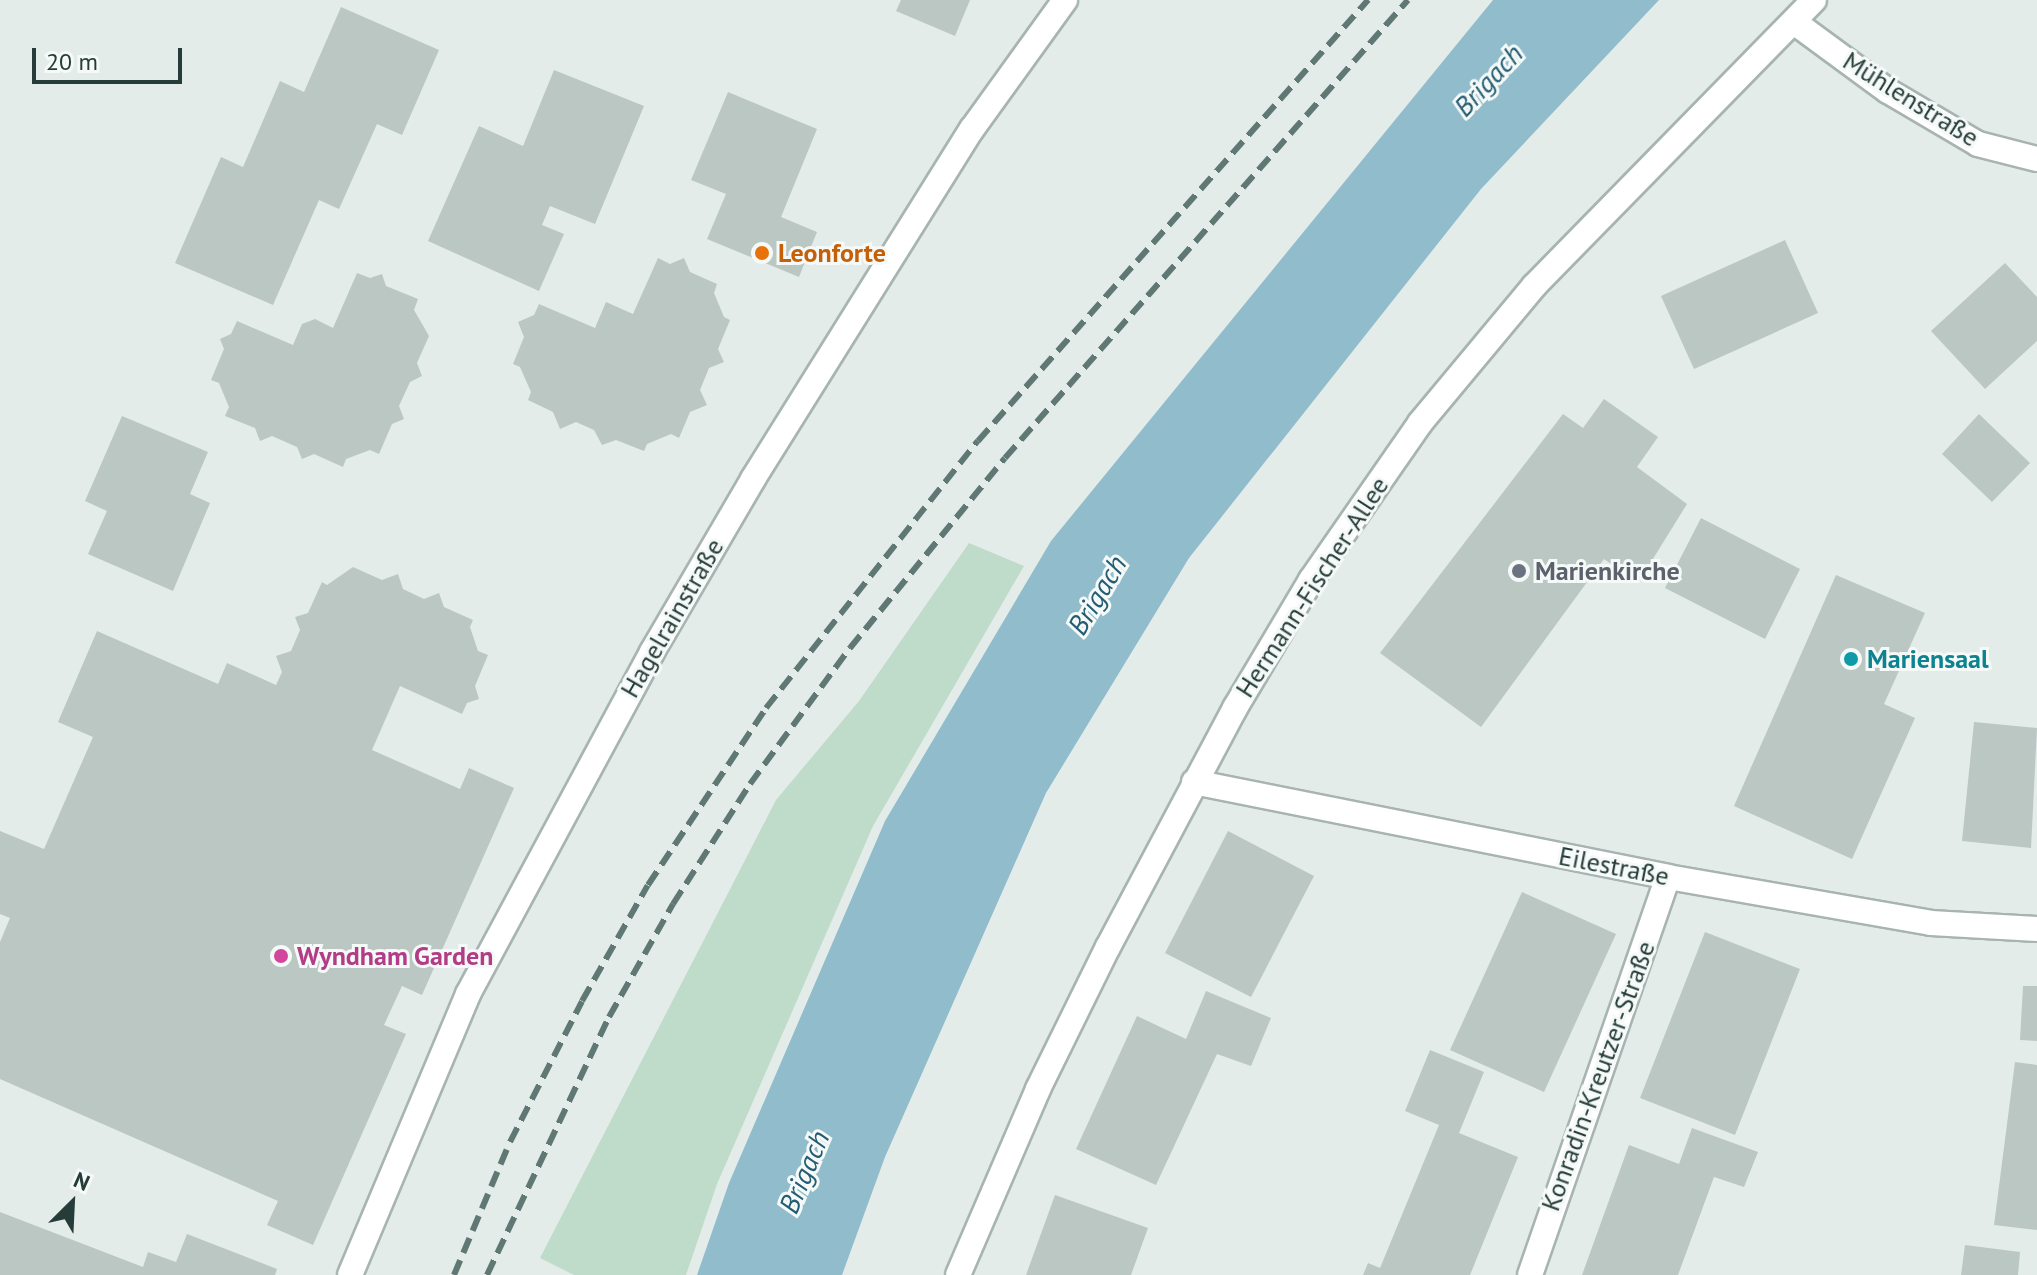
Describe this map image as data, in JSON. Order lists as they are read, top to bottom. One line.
{"streets":{"street":["Mühlenstraße","Hermann-Fischer-Allee","Hagelrainstraße","Eilestraße","Konradin-Kreutzer-Straße"]},"crossings":[["Mühlenstraße","Hermann-Fischer-Allee"],["Hermann-Fischer-Allee","Eilestraße"],["Eilestraße","Konradin-Kreutzer-Straße"]],"water":["Brigach"],"places":["Leonforte","Marienkirche","Mariensaal","Wyndham Garden"],"scale_bar":"20 m","north":"top right"}
